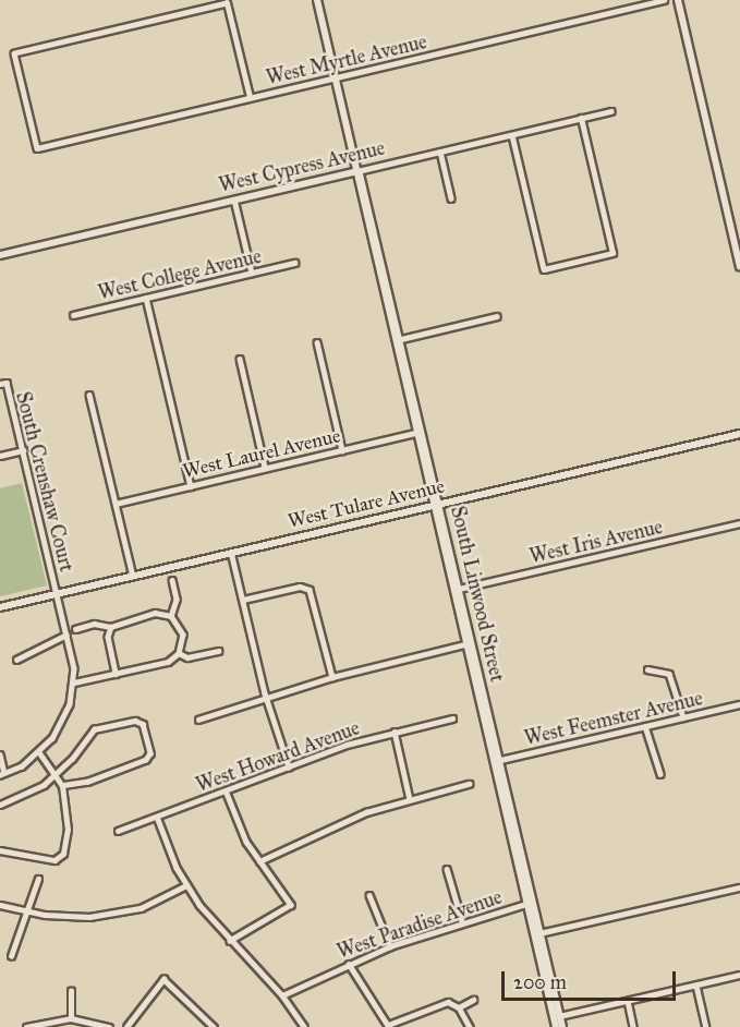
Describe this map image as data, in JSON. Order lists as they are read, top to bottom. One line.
{"streets":{"street":["West Myrtle Avenue","West Cypress Avenue","West College Avenue","West Laurel Avenue","South Crenshaw Court","West Tulare Avenue","West Iris Avenue","South Linwood Street","West Feemster Avenue","West Howard Avenue","West Paradise Avenue"]},"crossings":[["West Myrtle Avenue","South Linwood Street"],["West Cypress Avenue","South Linwood Street"],["West Laurel Avenue","South Linwood Street"],["South Crenshaw Court","West Tulare Avenue"],["West Tulare Avenue","South Linwood Street"],["West Iris Avenue","South Linwood Street"],["South Linwood Street","West Feemster Avenue"],["South Linwood Street","West Paradise Avenue"]],"scale_bar":"200 m"}
